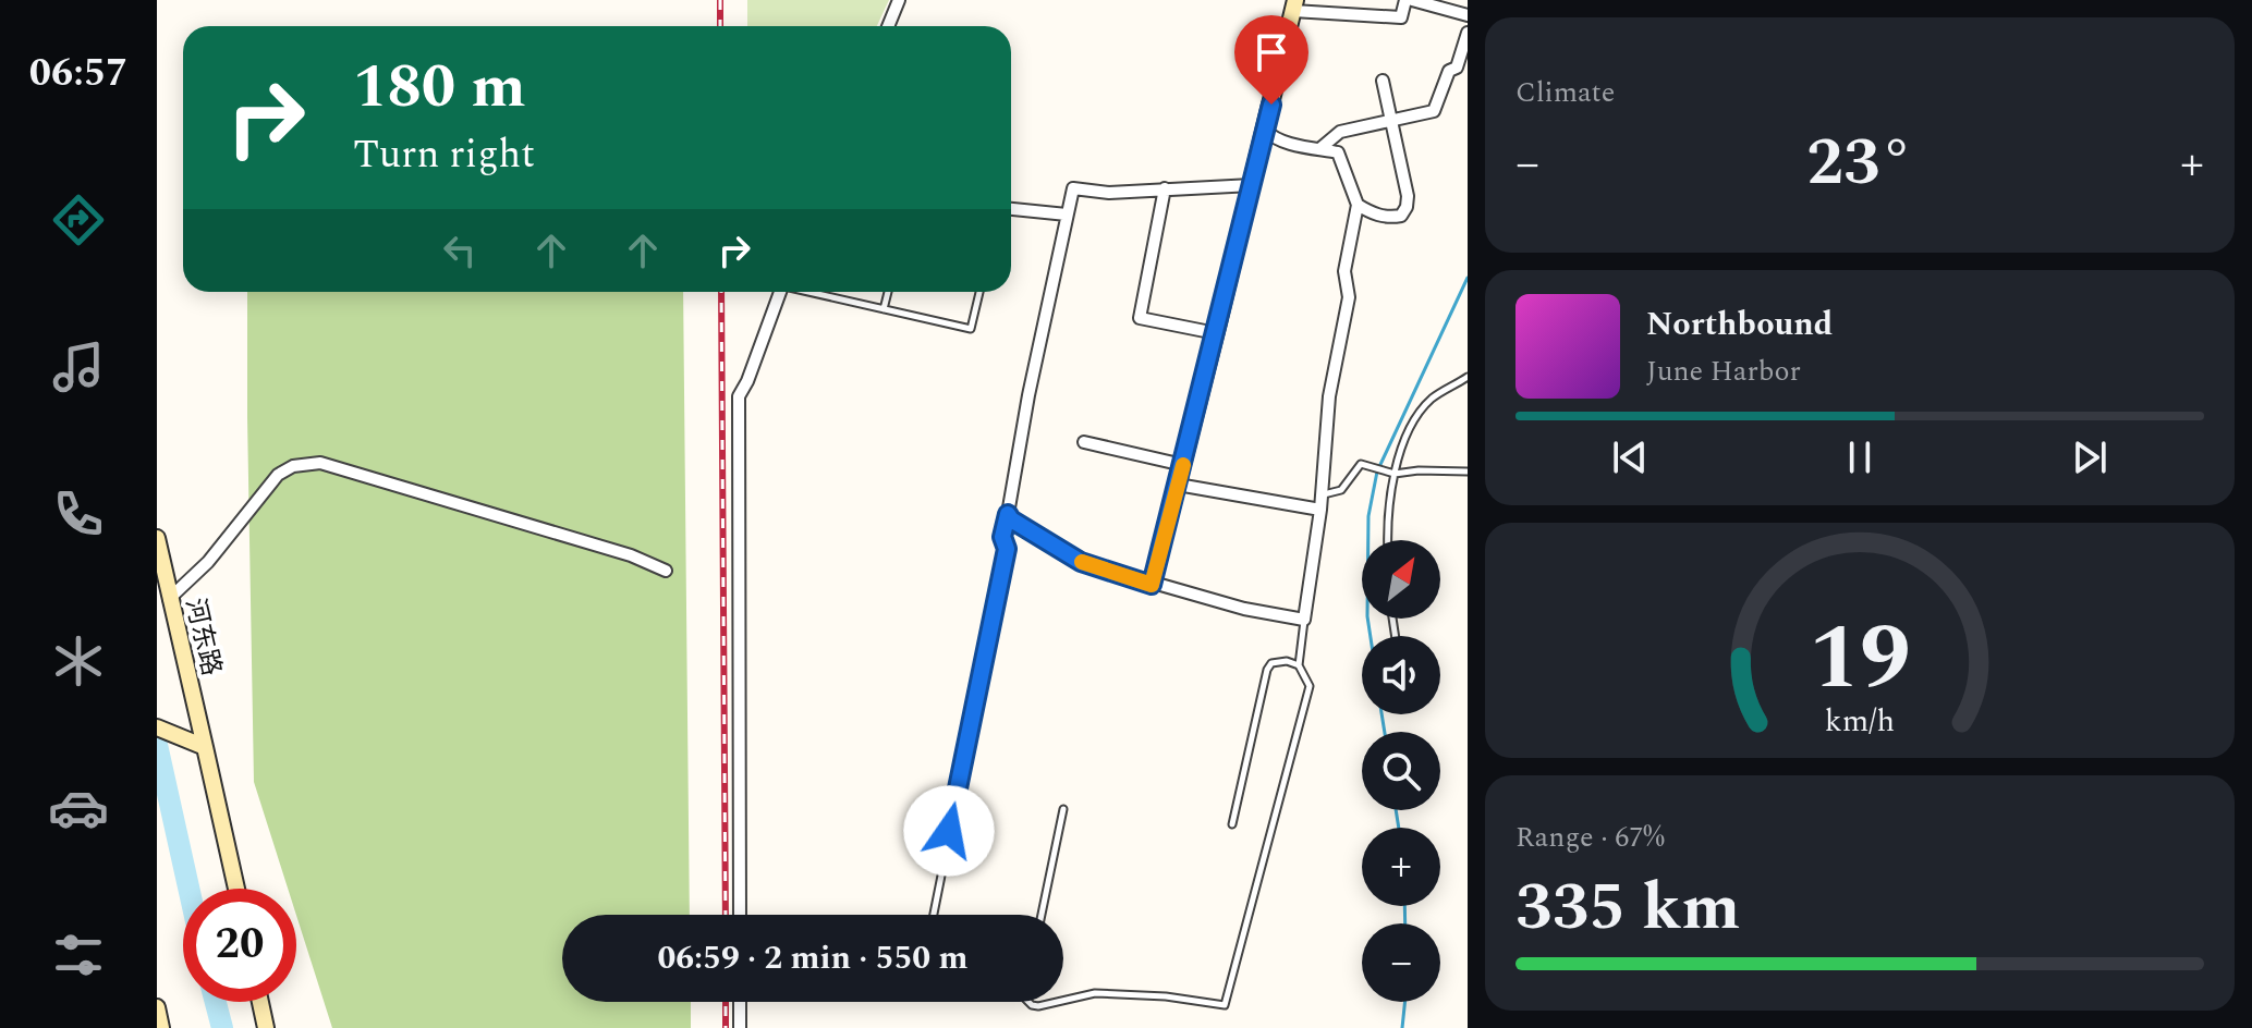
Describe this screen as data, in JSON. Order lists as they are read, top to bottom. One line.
{"streets":{"street":["河东路"]},"north":"top right","page":{"tabs":"06:57","tile":["Climate",["Range · 67%","335 km"]],"turn":["180 m","Turn right"],"heat":["−","23°","+"],"song":["Northbound","June Harbor"],"map_buttons":["+","−"],"limit":"20","trip":"06:59 · 2 min · 550 m","gauge":["19","km/h"]}}
